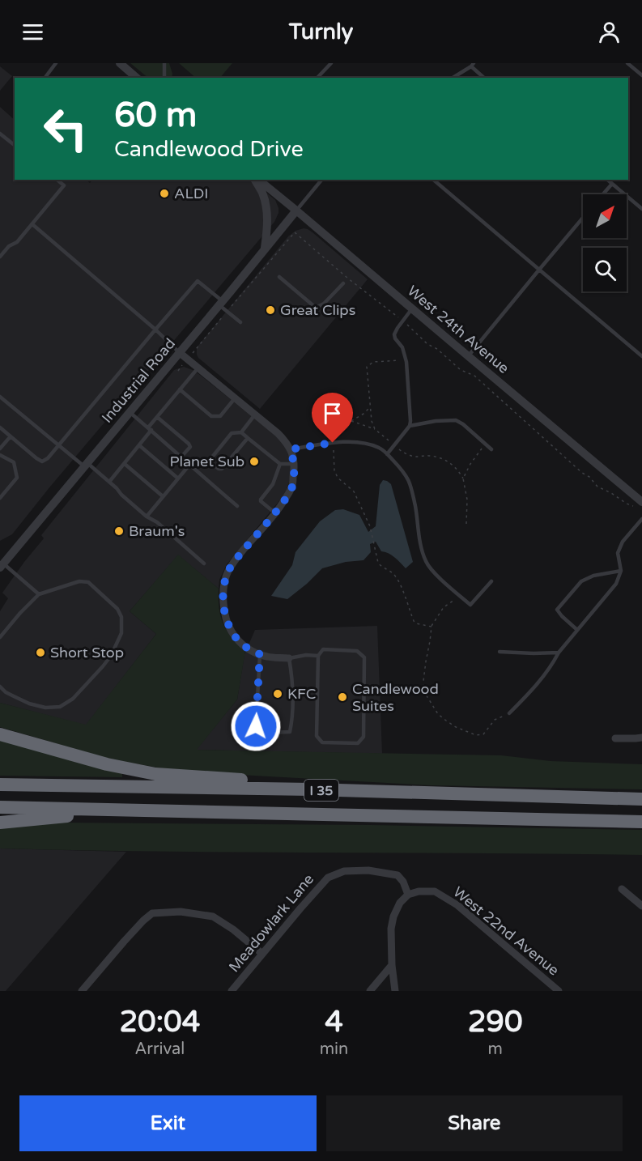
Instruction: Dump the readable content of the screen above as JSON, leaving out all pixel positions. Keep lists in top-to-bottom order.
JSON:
{
  "streets": {
    "highway": ["I 35"],
    "street": [
      "West 24th Avenue",
      "Industrial Road",
      "Meadowlark Lane",
      "West 22nd Avenue"
    ]
  },
  "crossings": [
    ["West 24th Avenue", "Industrial Road"],
    ["Meadowlark Lane", "West 22nd Avenue"]
  ],
  "places": [
    "ALDI",
    "Great Clips",
    "Planet Sub",
    "Braum's",
    "Short Stop",
    "KFC",
    "Candlewood Suites"
  ],
  "north": "top right",
  "page": {
    "header": "Turnly",
    "turn": ["60 m", "Candlewood Drive"],
    "eta": [
      "20:04",
      "Arrival",
      "4",
      "min",
      "290",
      "m"
    ],
    "buttons": ["Exit", "Share"]
  }
}
